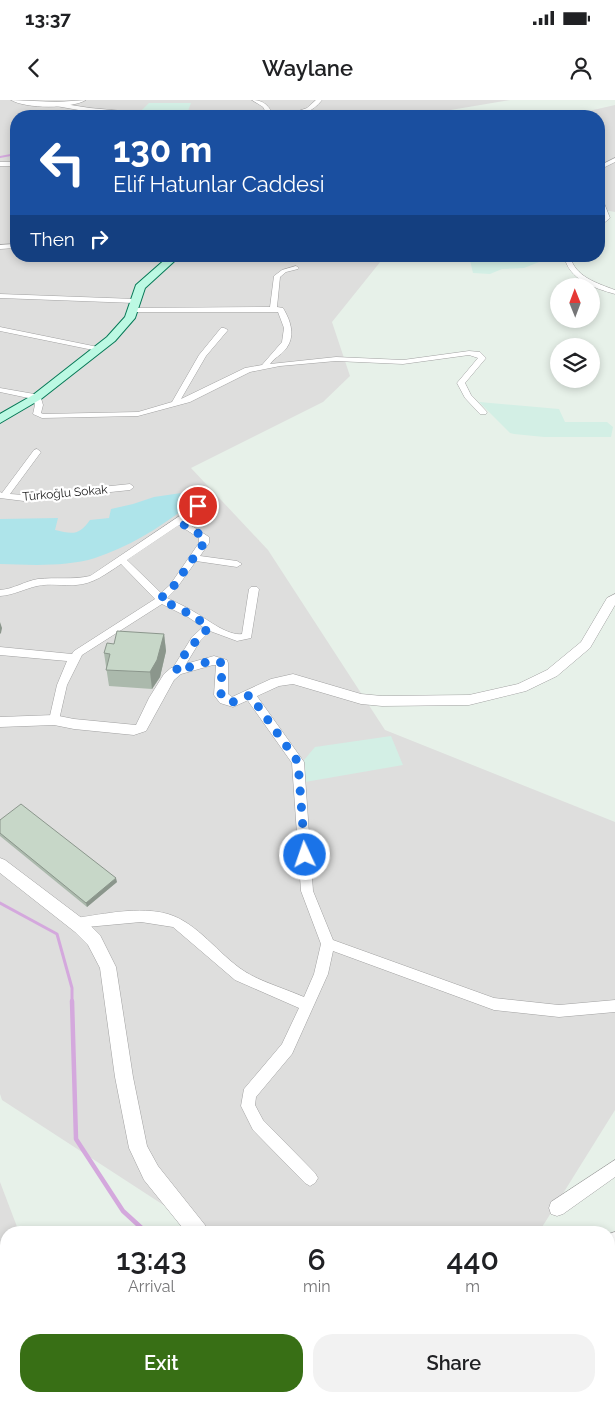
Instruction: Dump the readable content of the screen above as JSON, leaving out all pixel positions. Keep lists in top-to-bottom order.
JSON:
{
  "streets": {
    "street": ["Türkoğlu Sokak"]
  },
  "north": "top",
  "page": {
    "status": "13:37",
    "header": "Waylane",
    "turn": ["130 m", "Elif Hatunlar Caddesi"],
    "then": "Then",
    "eta": [
      "13:43",
      "Arrival",
      "6",
      "min",
      "440",
      "m"
    ],
    "buttons": ["Exit", "Share"]
  }
}
